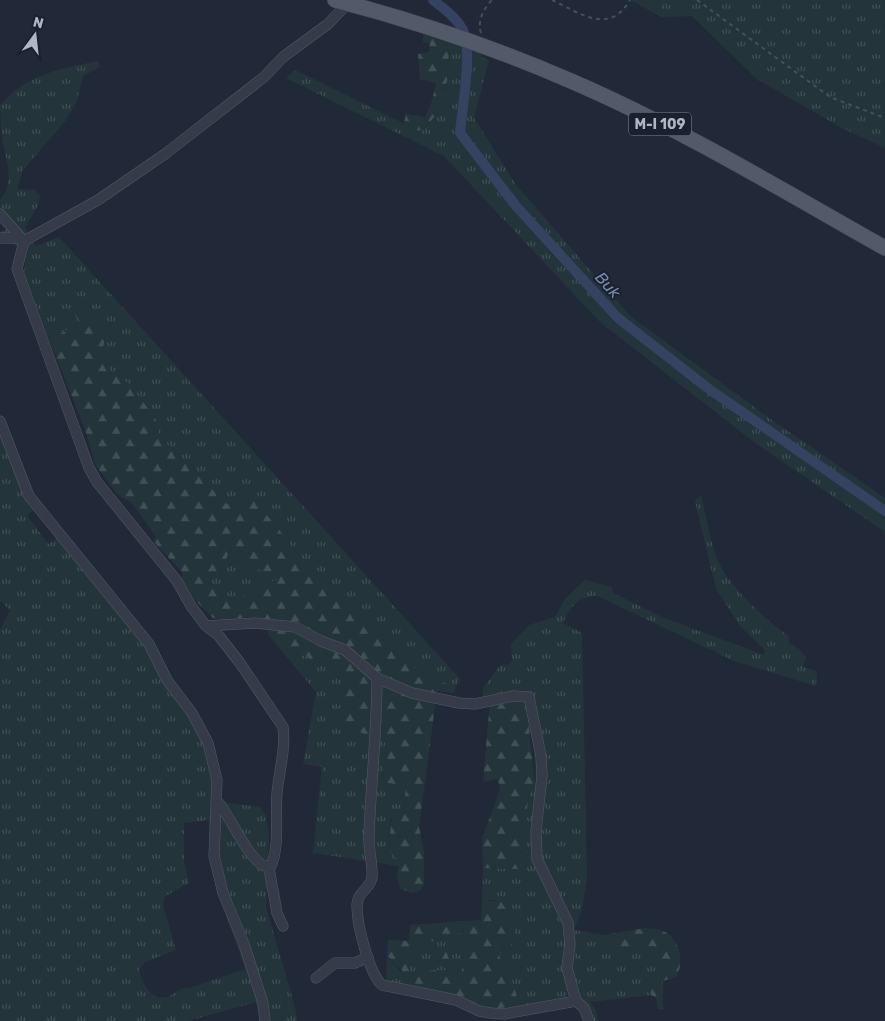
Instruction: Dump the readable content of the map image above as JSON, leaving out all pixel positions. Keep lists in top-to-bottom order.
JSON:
{
  "streets": {
    "main road": ["M-I 109"]
  },
  "water": ["Buk"],
  "north": "top"
}
